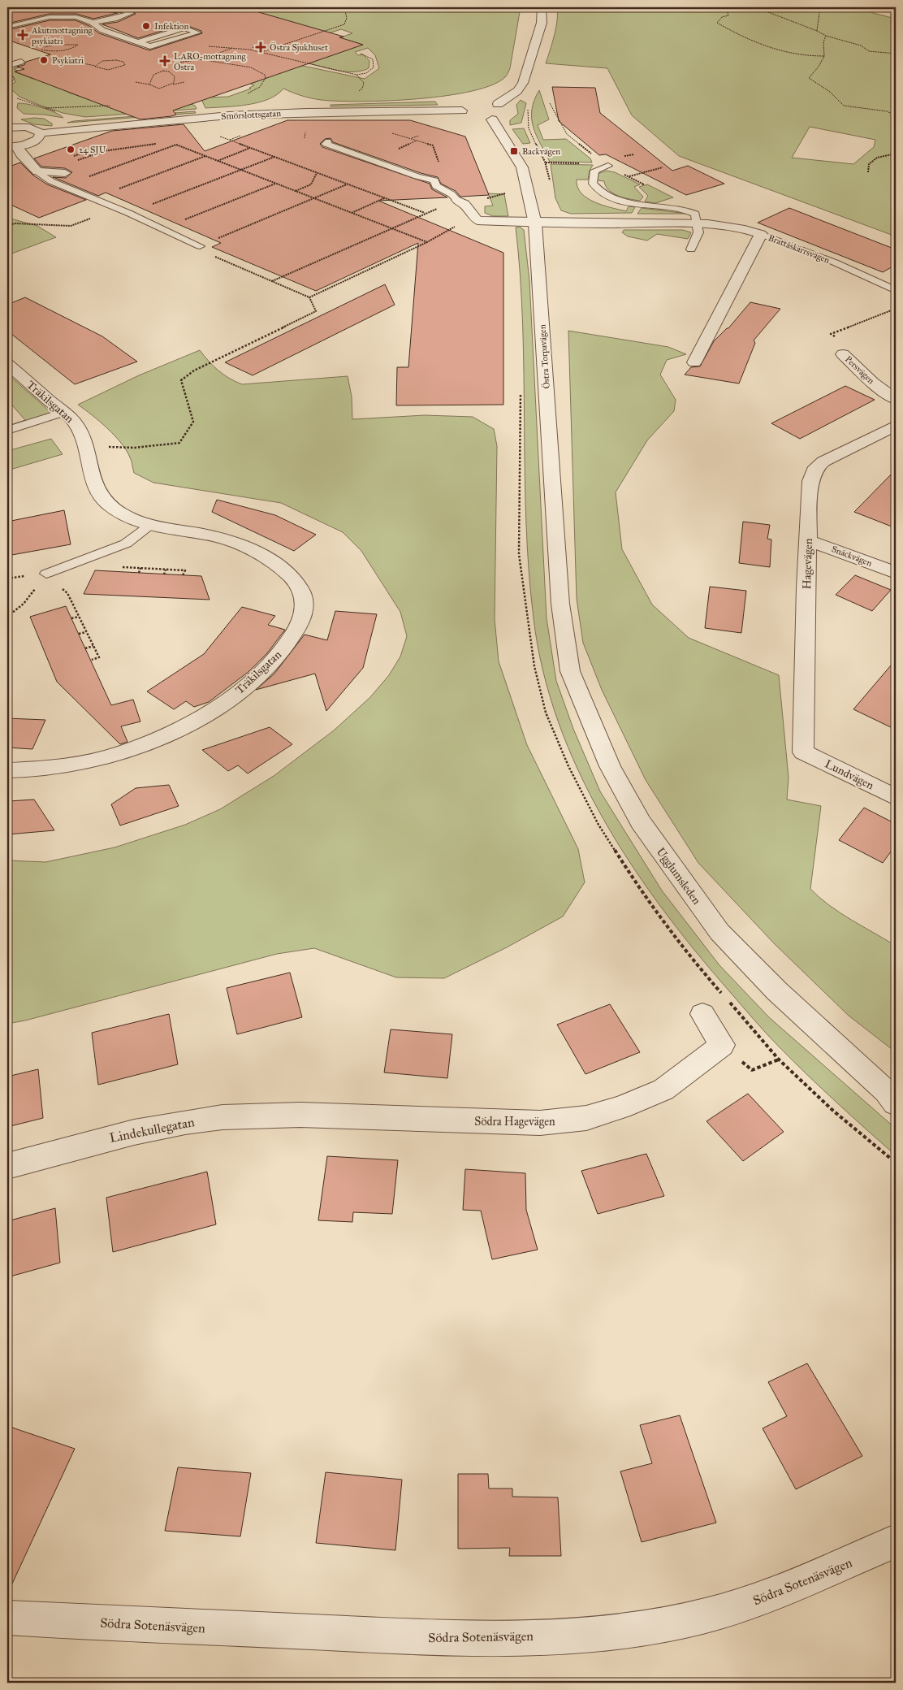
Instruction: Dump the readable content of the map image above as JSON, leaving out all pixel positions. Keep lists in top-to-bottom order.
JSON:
{
  "streets": {
    "street": [
      "Smörslottsgatan",
      "Brattåskärrsvägen",
      "Östra Torpavägen",
      "Persvägen",
      "Träkilsgatan",
      "Snäckvägen",
      "Hagevägen",
      "Lundvägen",
      "Ugglumsleden",
      "Södra Hagevägen",
      "Lindekullegatan",
      "Södra Sotenäsvägen"
    ]
  },
  "crossings": [
    ["Brattåskärrsvägen", "Östra Torpavägen"],
    ["Östra Torpavägen", "Ugglumsleden"],
    ["Snäckvägen", "Hagevägen"],
    ["Hagevägen", "Lundvägen"],
    ["Södra Hagevägen", "Lindekullegatan"]
  ],
  "places": {
    "other": ["Infektion", "Psykiatri", "24 SJU"],
    "health": ["Akutmottagning psykiatri", "Östra Sjukhuset", "LARO-mottagning Östra"],
    "transit": ["Backvägen"]
  }
}
